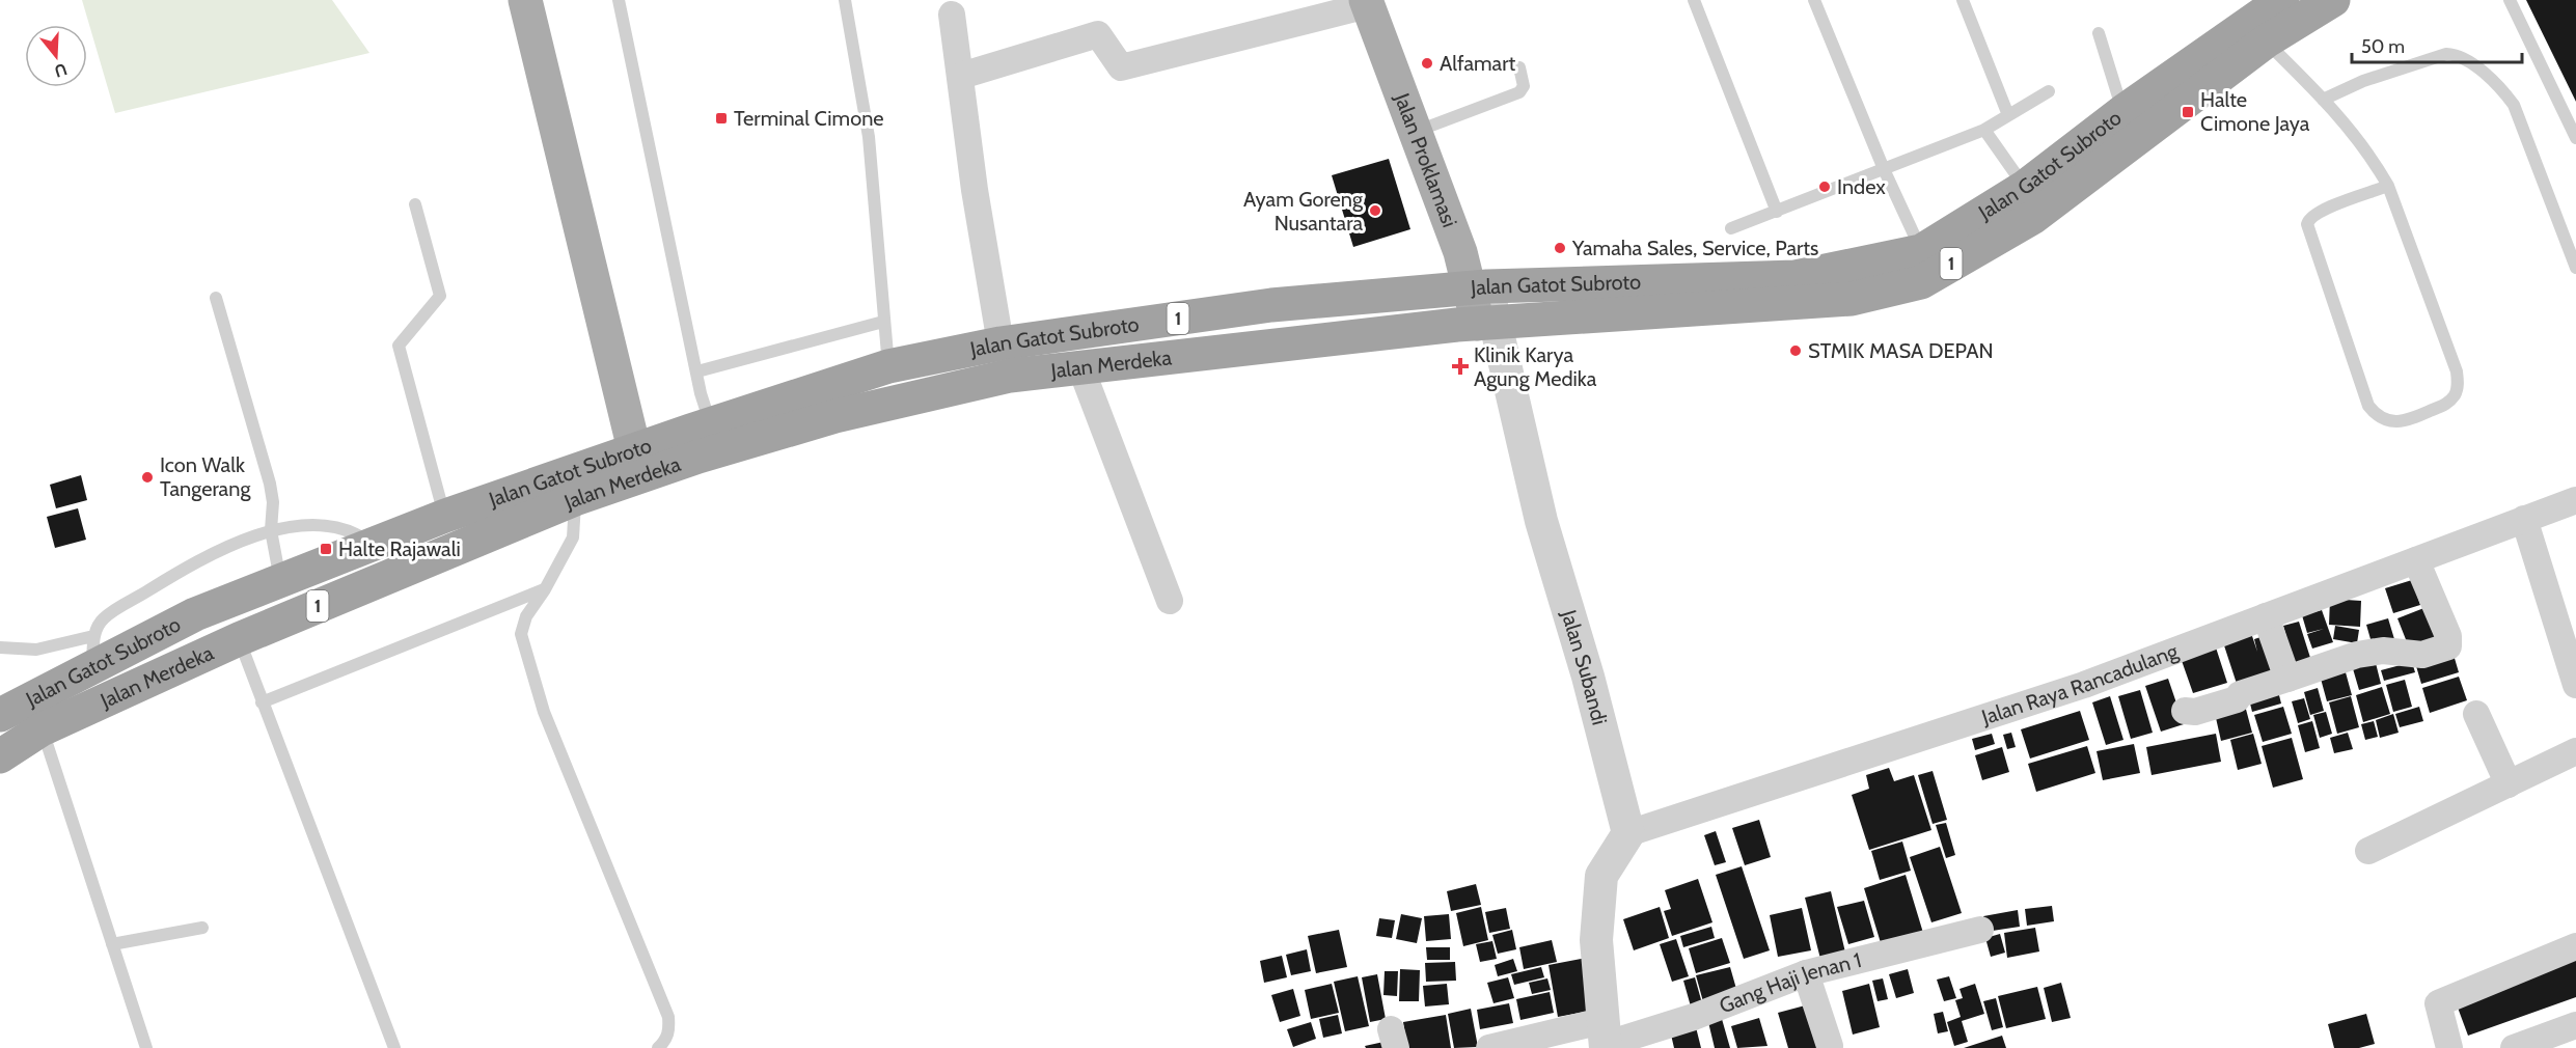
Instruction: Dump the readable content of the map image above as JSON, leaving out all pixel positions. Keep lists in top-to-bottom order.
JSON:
{
  "streets": {
    "highway": ["Jalan Gatot Subroto", "1", "Jalan Merdeka"],
    "main road": ["Jalan Proklamasi"],
    "street": ["Jalan Subandi", "Jalan Raya Rancadulang", "Gang Haji Jenan 1"]
  },
  "crossings": [
    ["Jalan Proklamasi", "Jalan Gatot Subroto"],
    ["Jalan Proklamasi", "Jalan Subandi"],
    ["Jalan Gatot Subroto", "Jalan Merdeka"],
    ["Jalan Gatot Subroto", "Jalan Subandi"],
    ["Jalan Subandi", "Jalan Raya Rancadulang"]
  ],
  "places": {
    "other": [
      "Alfamart",
      "Index",
      "Ayam Goreng Nusantara",
      "Yamaha Sales, Service, Parts",
      "STMIK MASA DEPAN",
      "Icon Walk Tangerang"
    ],
    "transit": ["Halte Cimone Jaya", "Terminal Cimone", "Halte Rajawali"],
    "health": ["Klinik Karya Agung Medika"]
  },
  "scale_bar": "50 m",
  "north": "bottom"
}
